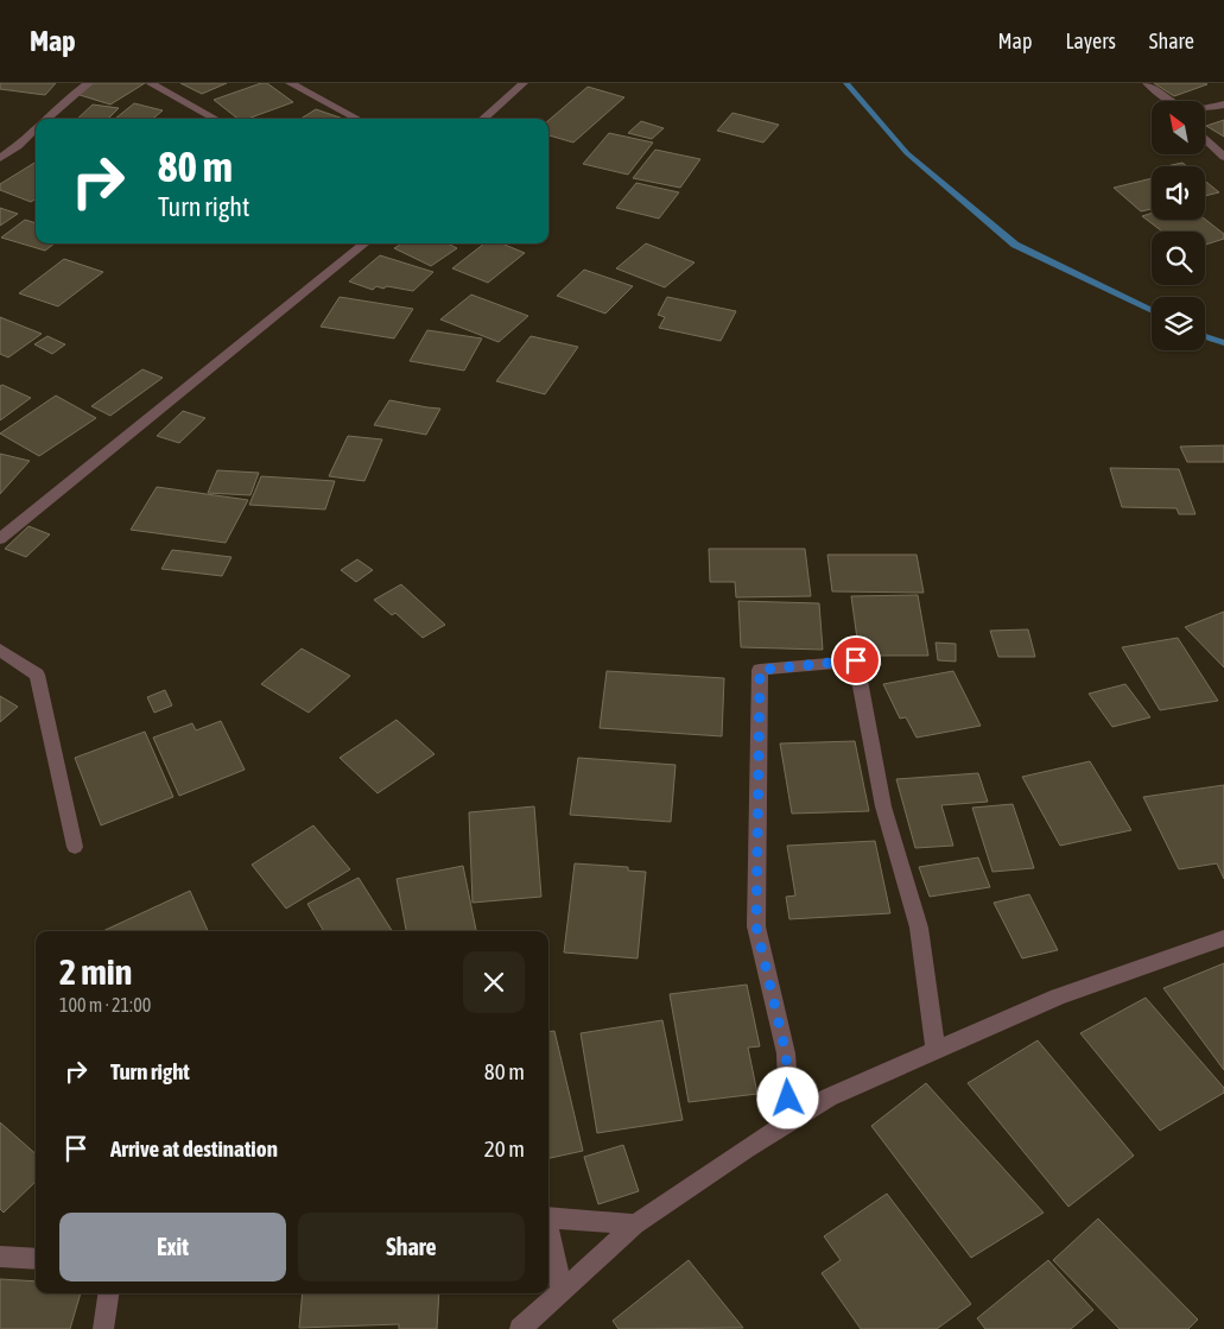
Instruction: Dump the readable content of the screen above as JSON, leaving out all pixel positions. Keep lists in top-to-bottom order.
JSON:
{
  "north": "top left",
  "page": {
    "header": "Map",
    "nav": ["Map", "Layers", "Share"],
    "turn": ["80 m", "Turn right"],
    "heading": ["2 min", "100 m · 21:00"],
    "list": [
      {
        "name": "Turn right",
        "value": "80 m"
      },
      {
        "name": "Arrive at destination",
        "value": "20 m"
      }
    ],
    "buttons": ["Exit", "Share"]
  }
}
